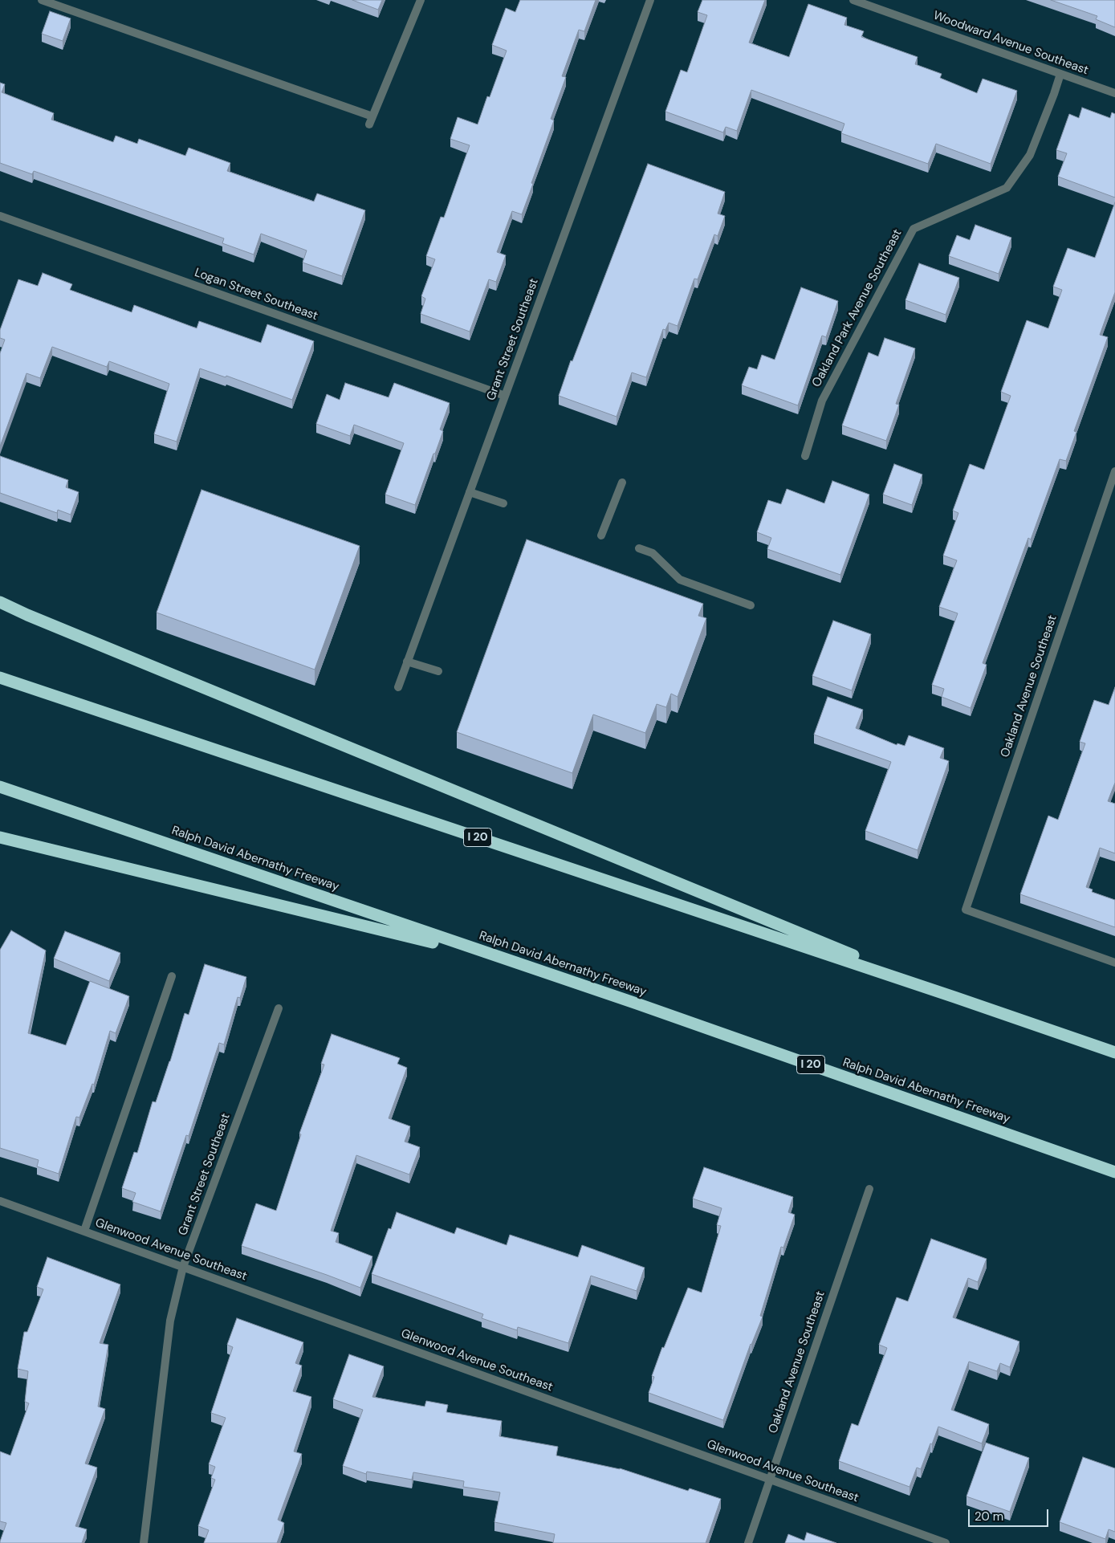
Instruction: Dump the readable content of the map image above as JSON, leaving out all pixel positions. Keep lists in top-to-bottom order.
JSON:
{
  "streets": {
    "highway": ["I 20", "Ralph David Abernathy Freeway"],
    "street": [
      "Woodward Avenue Southeast",
      "Logan Street Southeast",
      "Oakland Park Avenue Southeast",
      "Grant Street Southeast",
      "Oakland Avenue Southeast",
      "Glenwood Avenue Southeast"
    ]
  },
  "crossings": [
    ["Woodward Avenue Southeast", "Oakland Park Avenue Southeast"],
    ["Logan Street Southeast", "Grant Street Southeast"],
    ["Grant Street Southeast", "Glenwood Avenue Southeast"],
    ["Oakland Avenue Southeast", "Glenwood Avenue Southeast"]
  ],
  "scale_bar": "20 m"
}
